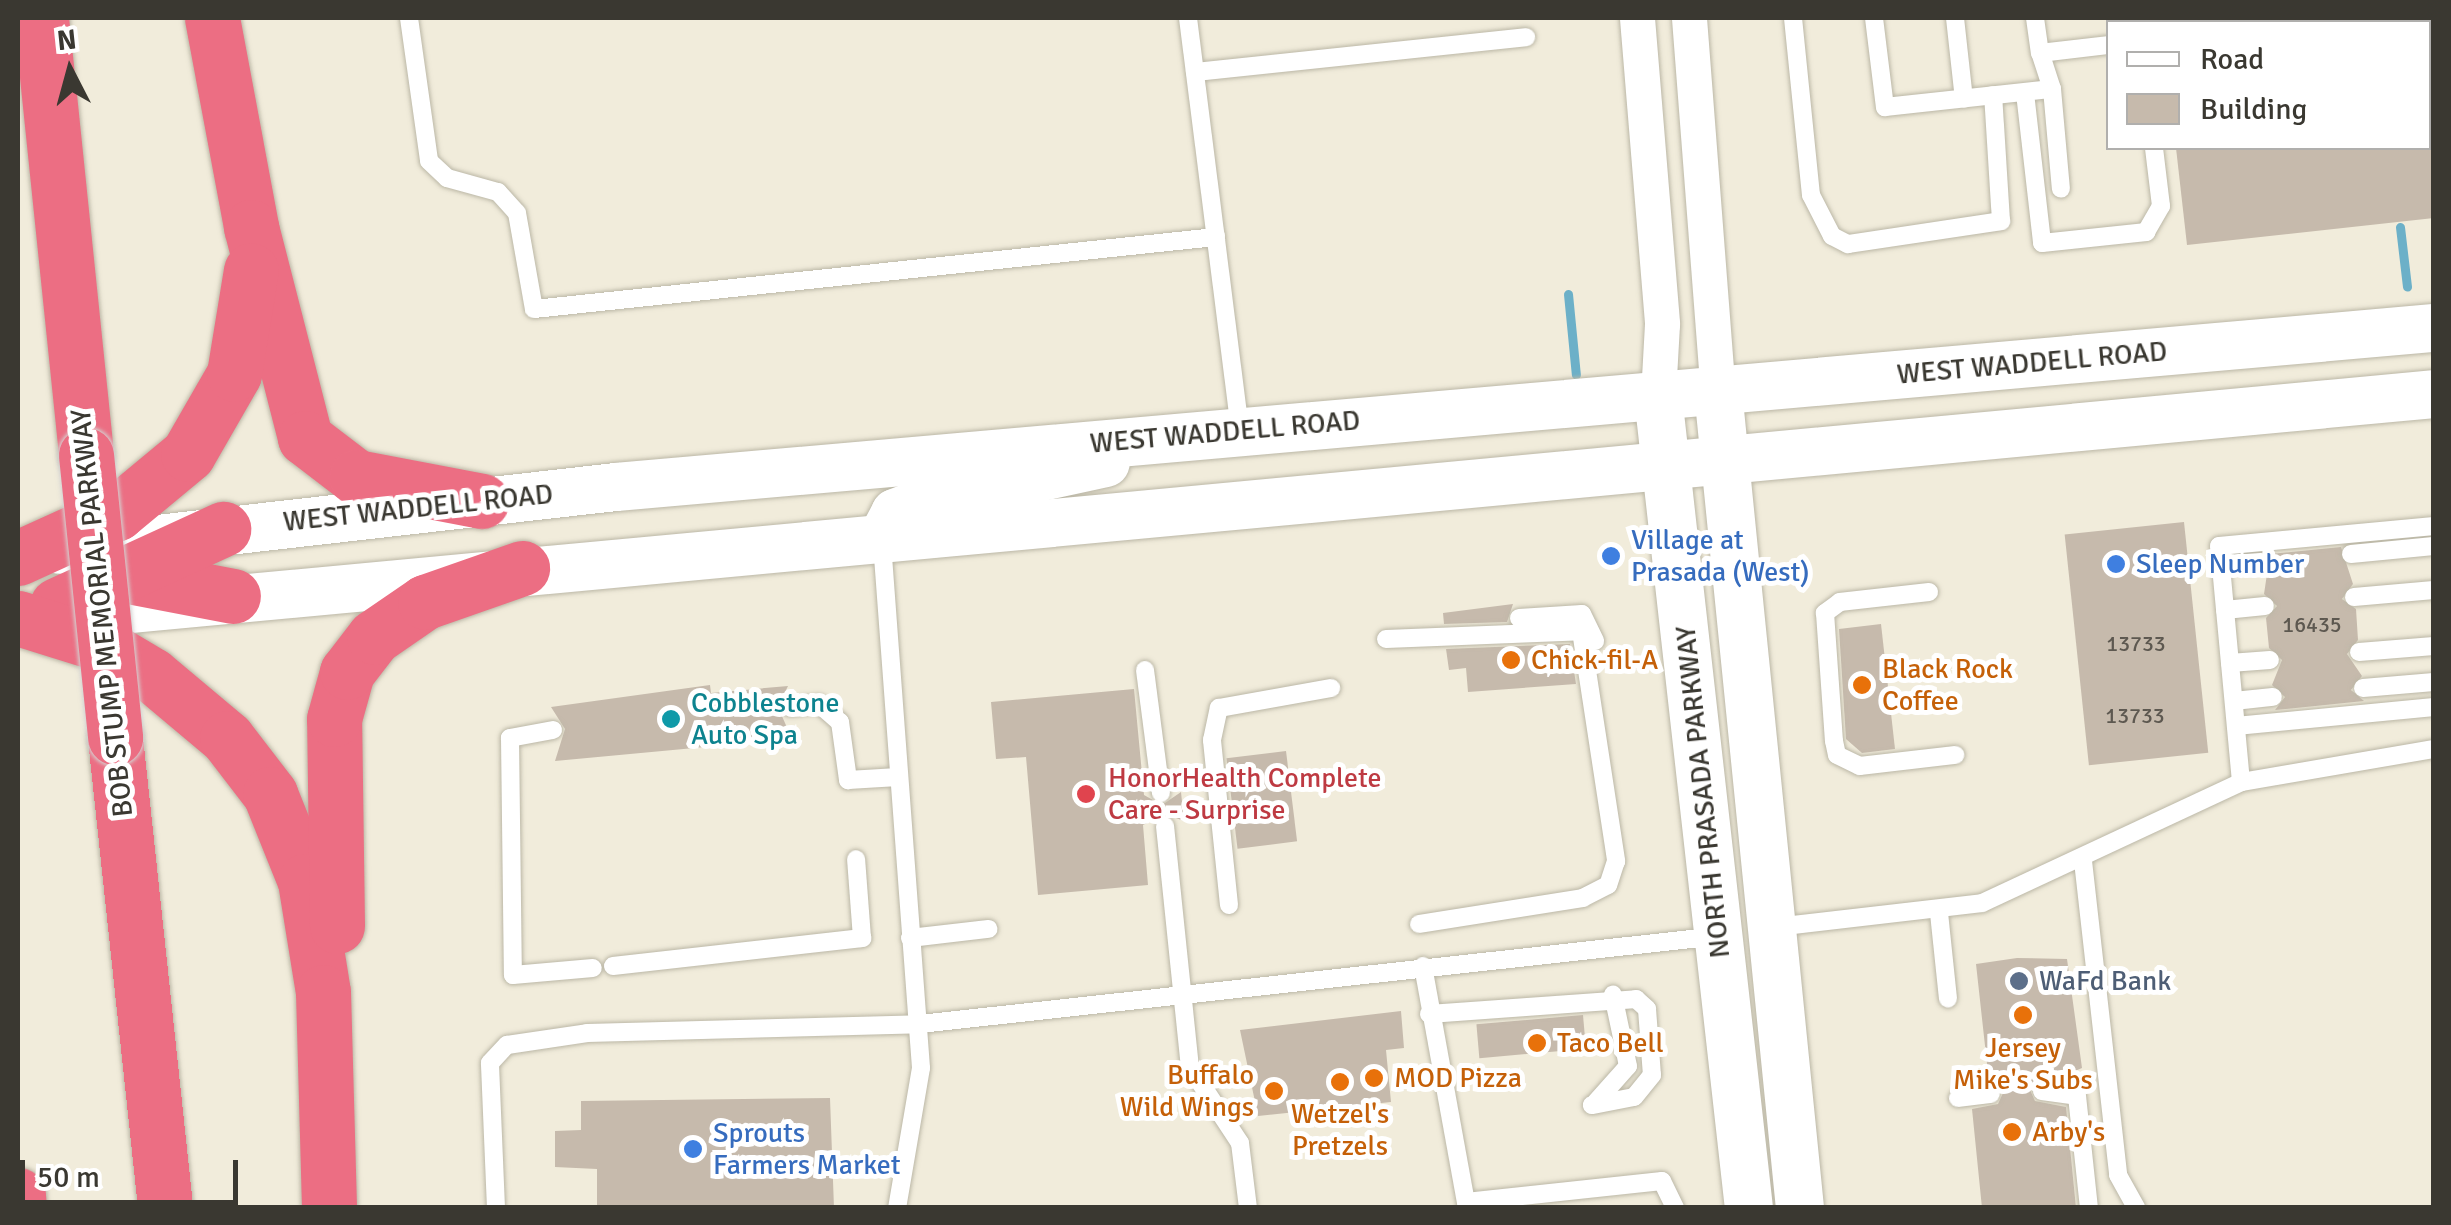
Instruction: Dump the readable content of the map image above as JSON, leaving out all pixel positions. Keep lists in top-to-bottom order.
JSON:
{
  "streets": {
    "highway": ["BOB STUMP MEMORIAL PARKWAY"],
    "main road": ["WEST WADDELL ROAD", "NORTH PRASADA PARKWAY"]
  },
  "crossings": [
    ["WEST WADDELL ROAD", "NORTH PRASADA PARKWAY"]
  ],
  "places": [
    "Village at Prasada (West)",
    "Sleep Number",
    "Chick-fil-A",
    "Black Rock Coffee",
    "Cobblestone Auto Spa",
    "HonorHealth Complete Care - Surprise",
    "WaFd Bank",
    "Jersey Mike's Subs",
    "Taco Bell",
    "MOD Pizza",
    "Wetzel's Pretzels",
    "Buffalo Wild Wings",
    "Arby's",
    "Sprouts Farmers Market"
  ],
  "house_numbers": ["16435", "13733", "13733"],
  "legend": ["Road", "Building"],
  "scale_bar": "50 m",
  "north": "top"
}
